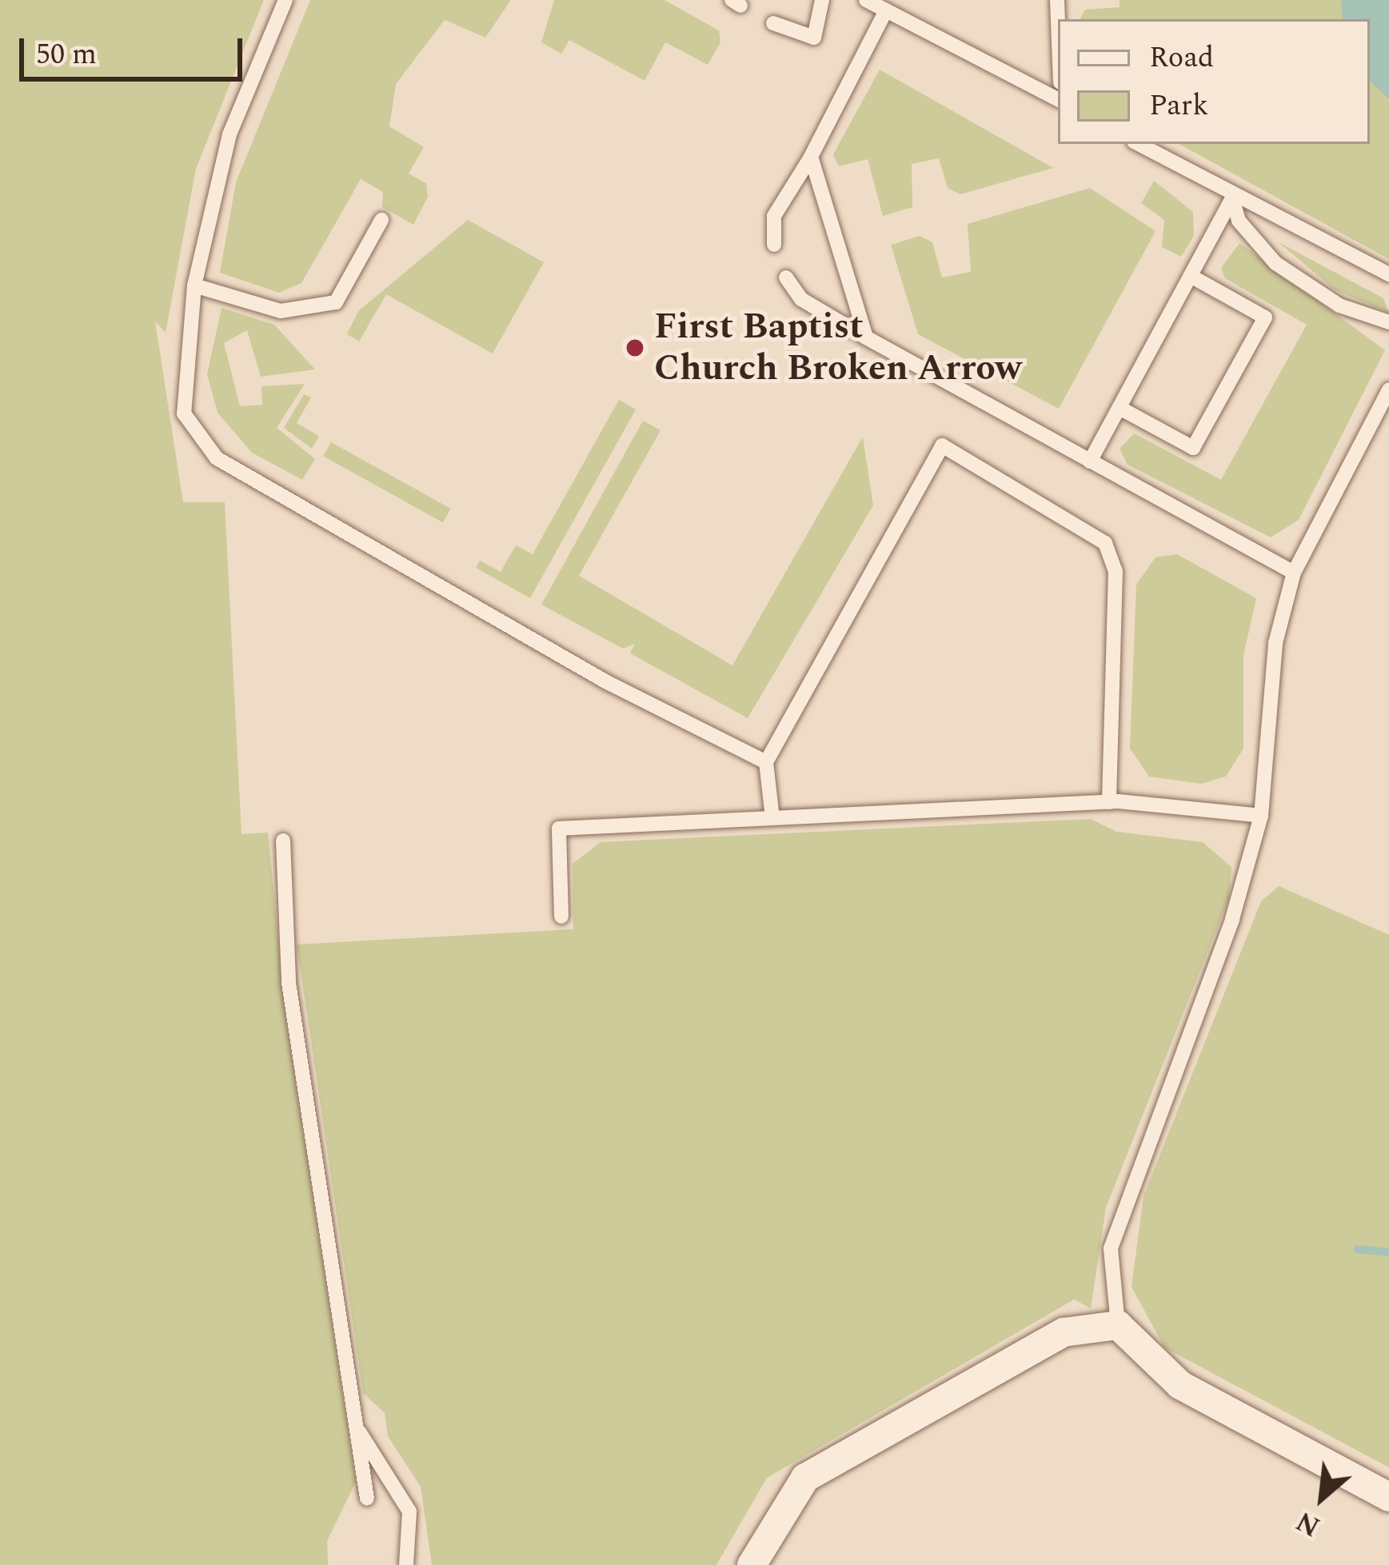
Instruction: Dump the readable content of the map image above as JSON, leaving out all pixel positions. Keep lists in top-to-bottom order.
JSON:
{
  "places": ["First Baptist Church Broken Arrow"],
  "legend": ["Road", "Park"],
  "scale_bar": "50 m",
  "north": "bottom left"
}
